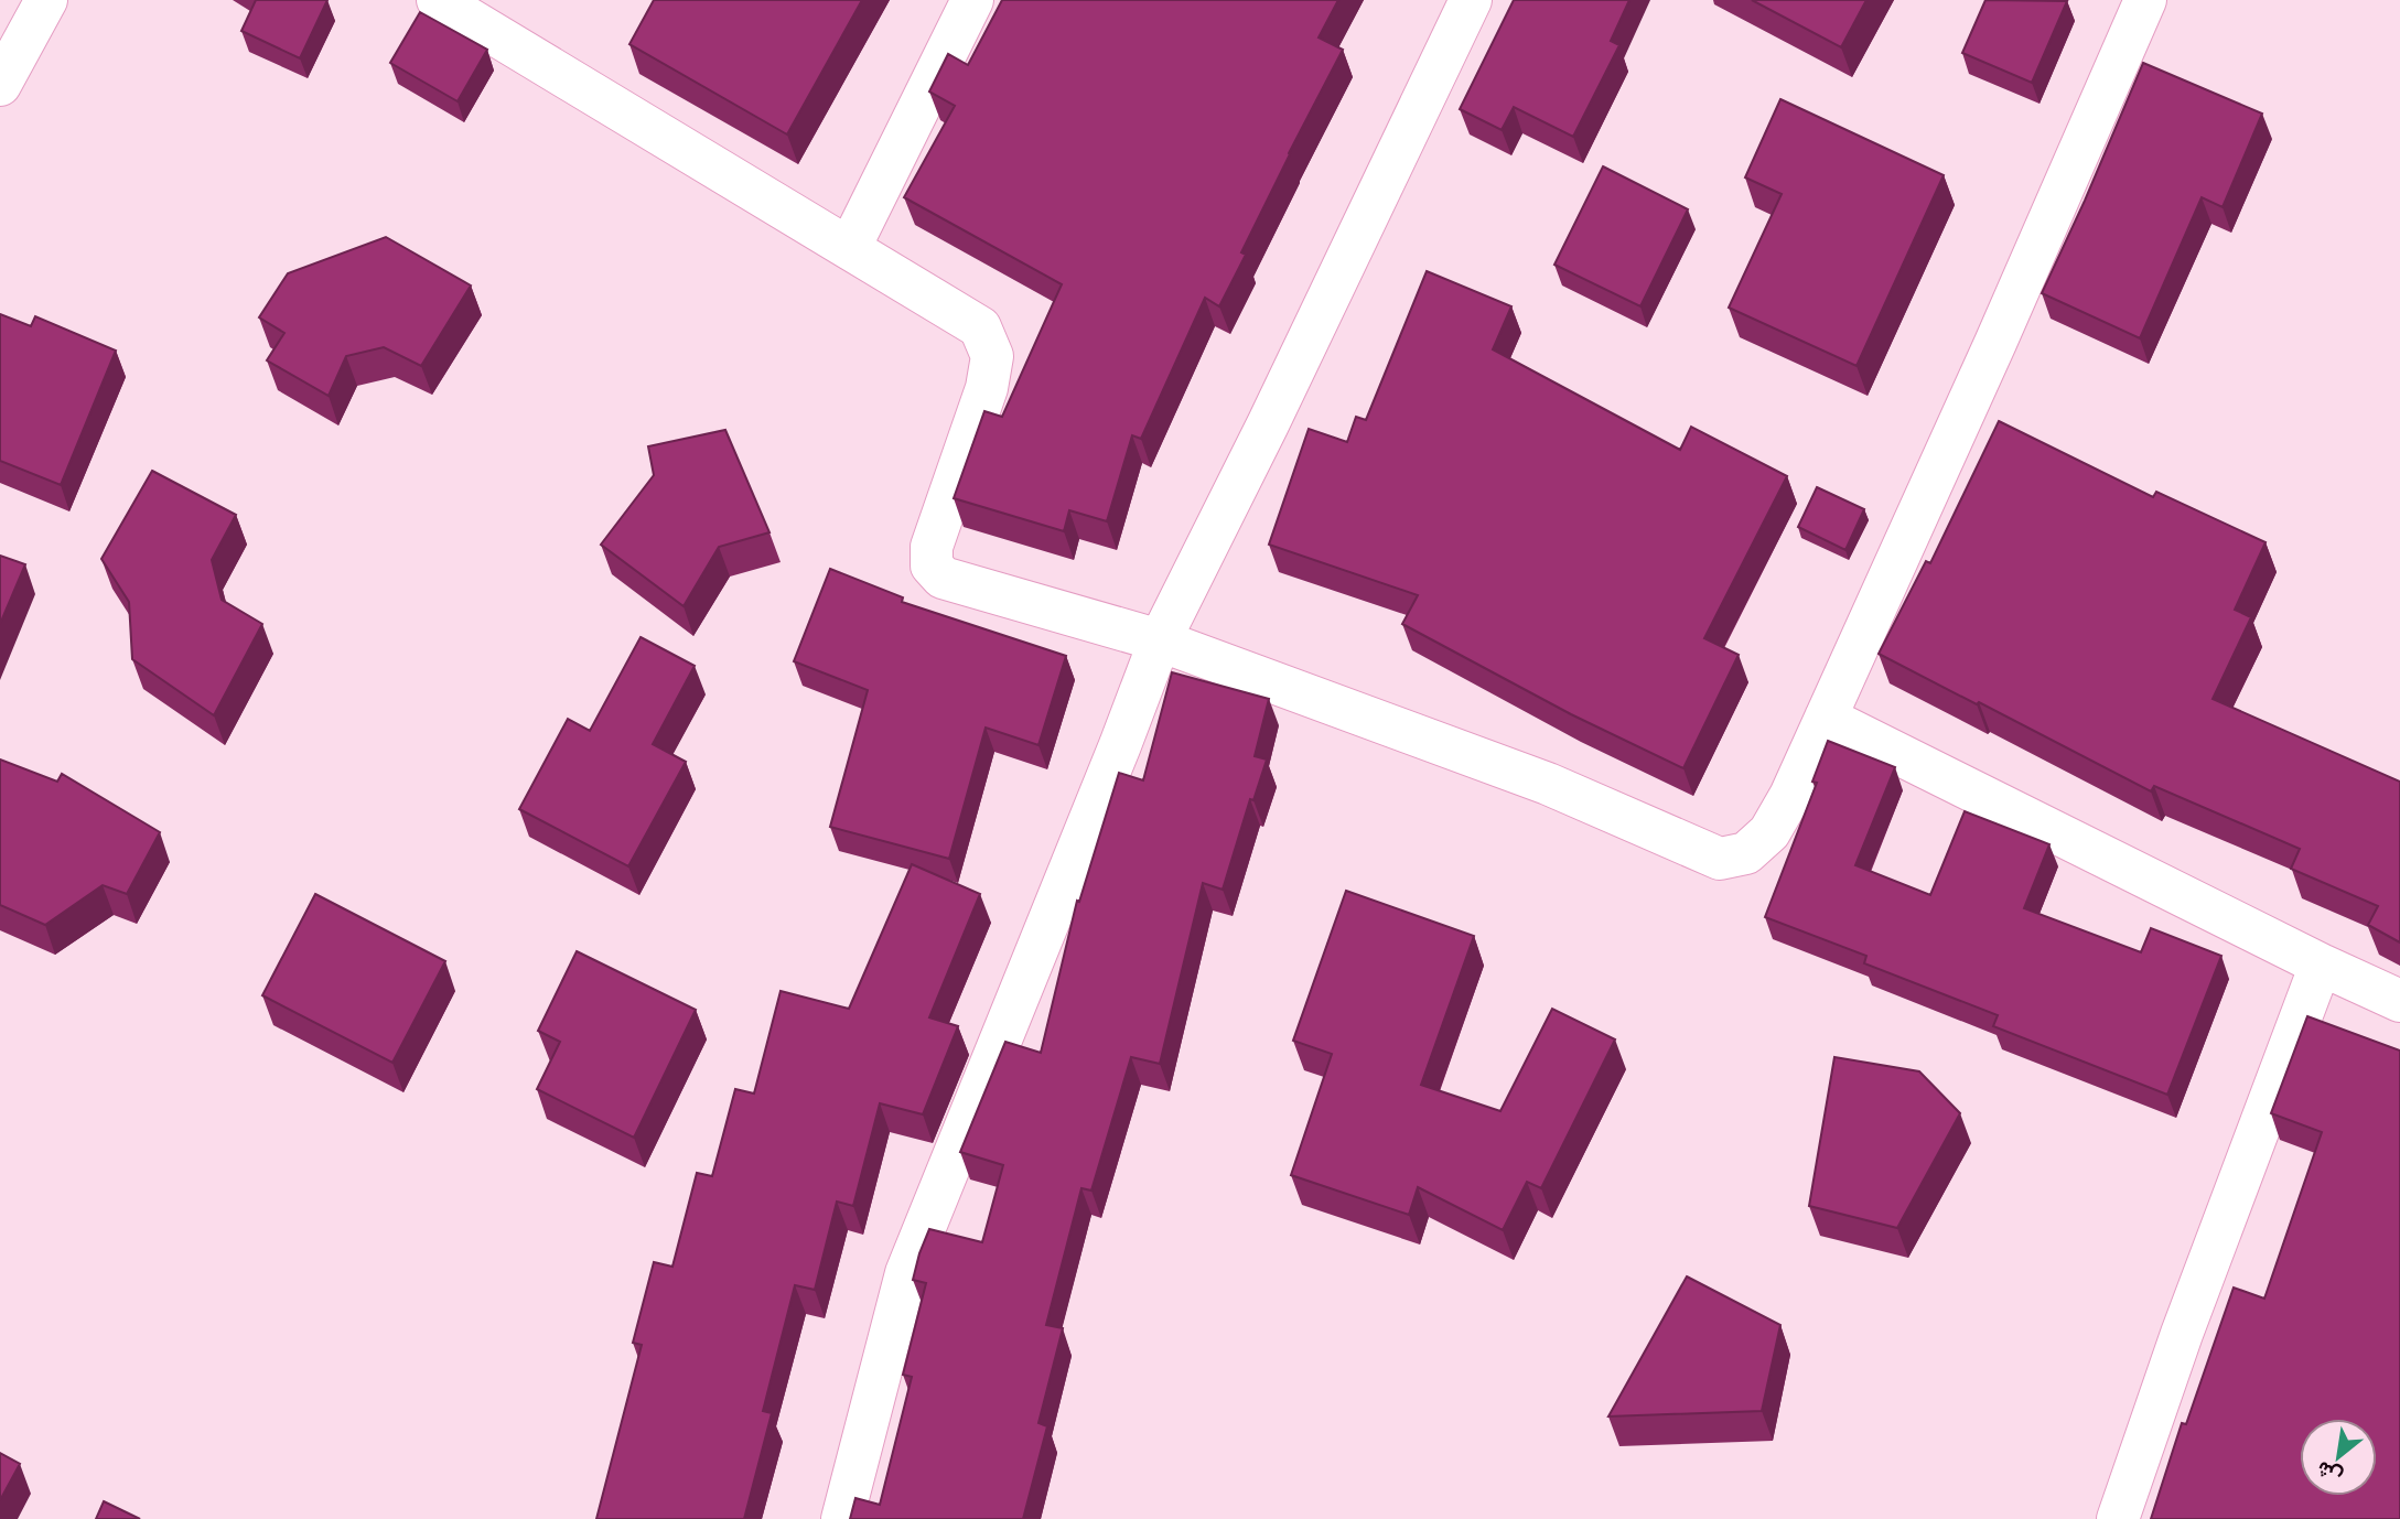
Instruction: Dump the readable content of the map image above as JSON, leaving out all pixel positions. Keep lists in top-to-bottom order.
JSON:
{
  "north": "bottom left"
}
